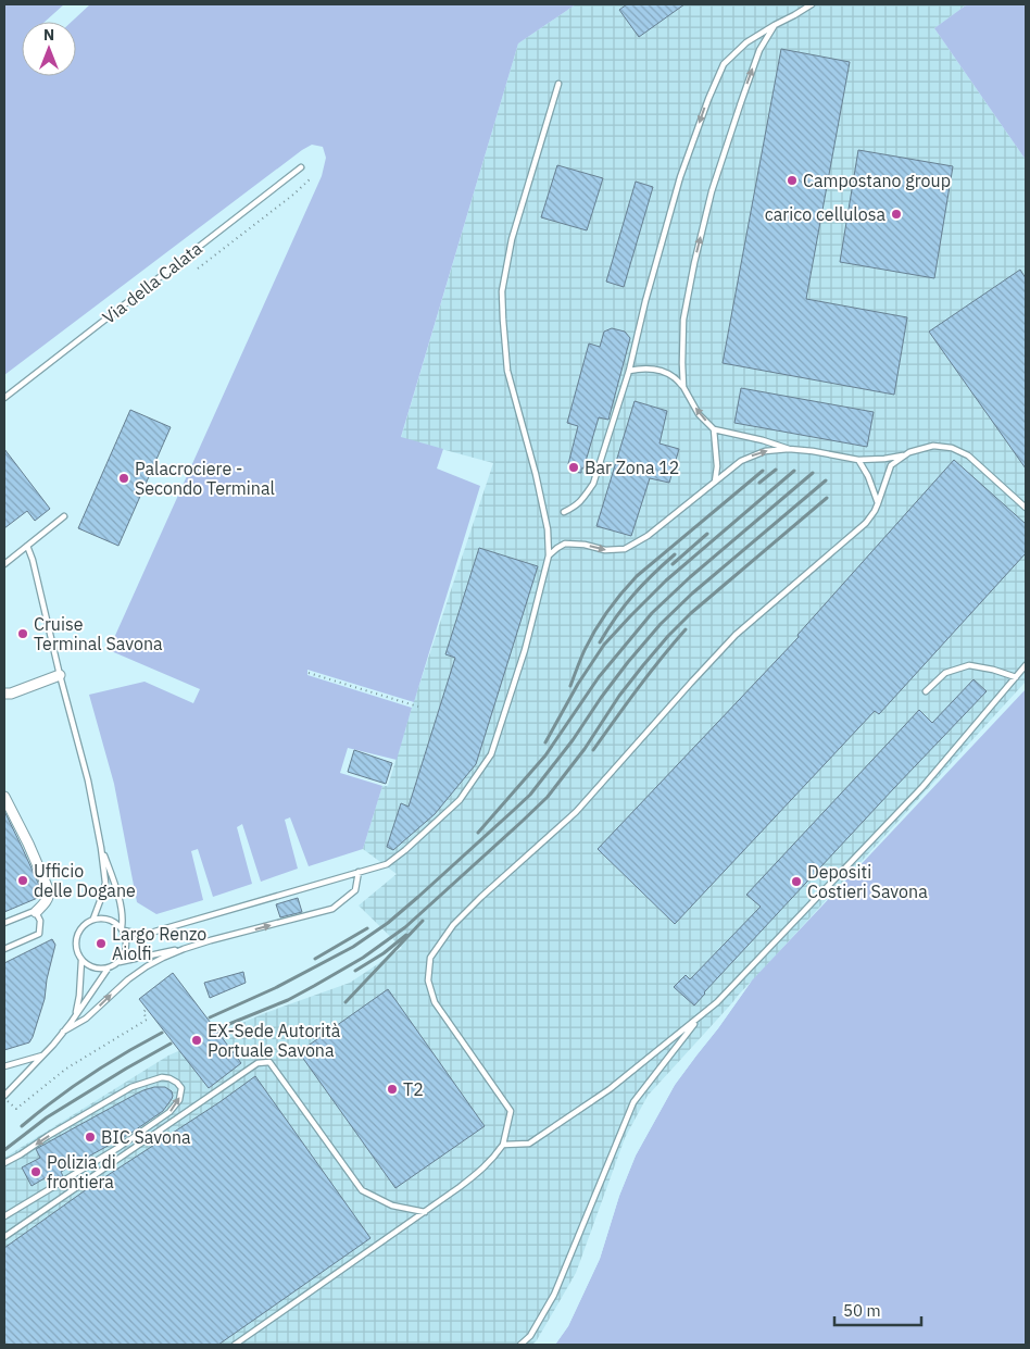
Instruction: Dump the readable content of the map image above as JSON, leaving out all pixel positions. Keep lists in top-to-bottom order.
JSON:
{
  "streets": {
    "lane": ["Via della Calata"]
  },
  "places": [
    "Campostano group",
    "carico cellulosa",
    "Bar Zona 12",
    "Palacrociere - Secondo Terminal",
    "Cruise Terminal Savona",
    "Ufficio delle Dogane",
    "Depositi Costieri Savona",
    "Largo Renzo Aiolfi",
    "EX-Sede Autorità Portuale Savona",
    "T2",
    "BIC Savona",
    "Polizia di frontiera"
  ],
  "scale_bar": "50 m",
  "north": "top"
}
